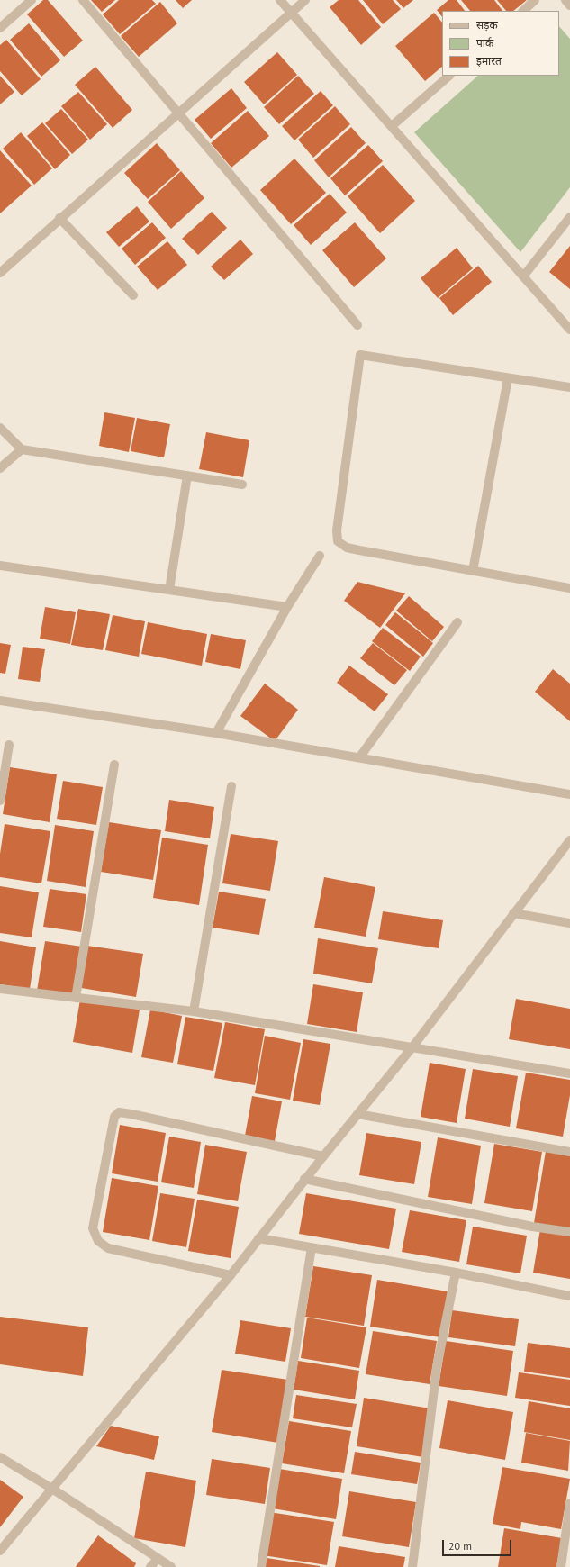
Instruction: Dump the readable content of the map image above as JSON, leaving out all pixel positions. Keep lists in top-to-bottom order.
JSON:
{
  "legend": ["सड़क", "पार्क", "इमारत"],
  "scale_bar": "20 m"
}
